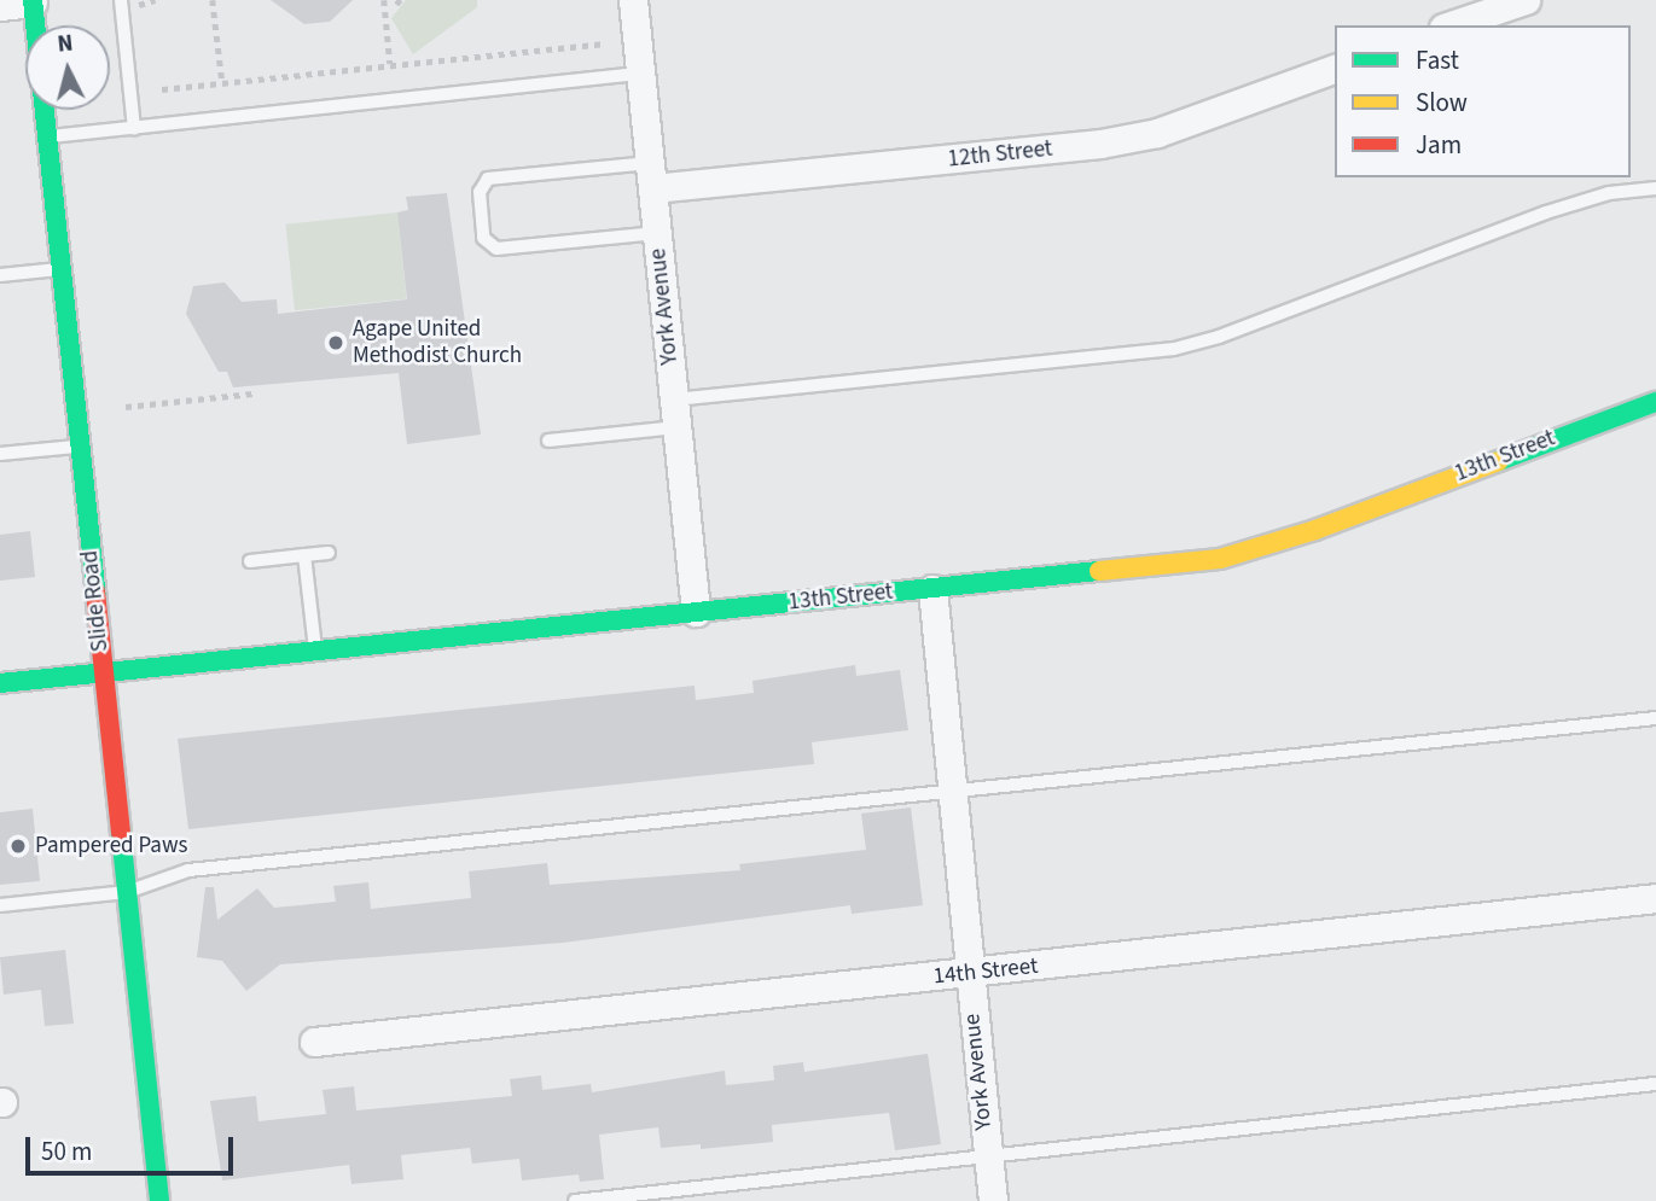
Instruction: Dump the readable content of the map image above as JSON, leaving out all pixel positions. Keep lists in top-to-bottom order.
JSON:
{
  "streets": {
    "street": [
      "12th Street",
      "York Avenue",
      "13th Street",
      "Slide Road",
      "14th Street"
    ]
  },
  "crossings": [
    ["12th Street", "York Avenue"],
    ["York Avenue", "13th Street"],
    ["York Avenue", "14th Street"],
    ["13th Street", "Slide Road"]
  ],
  "places": ["Agape United Methodist Church", "Pampered Paws"],
  "legend": ["Fast", "Slow", "Jam"],
  "scale_bar": "50 m",
  "north": "top"
}
